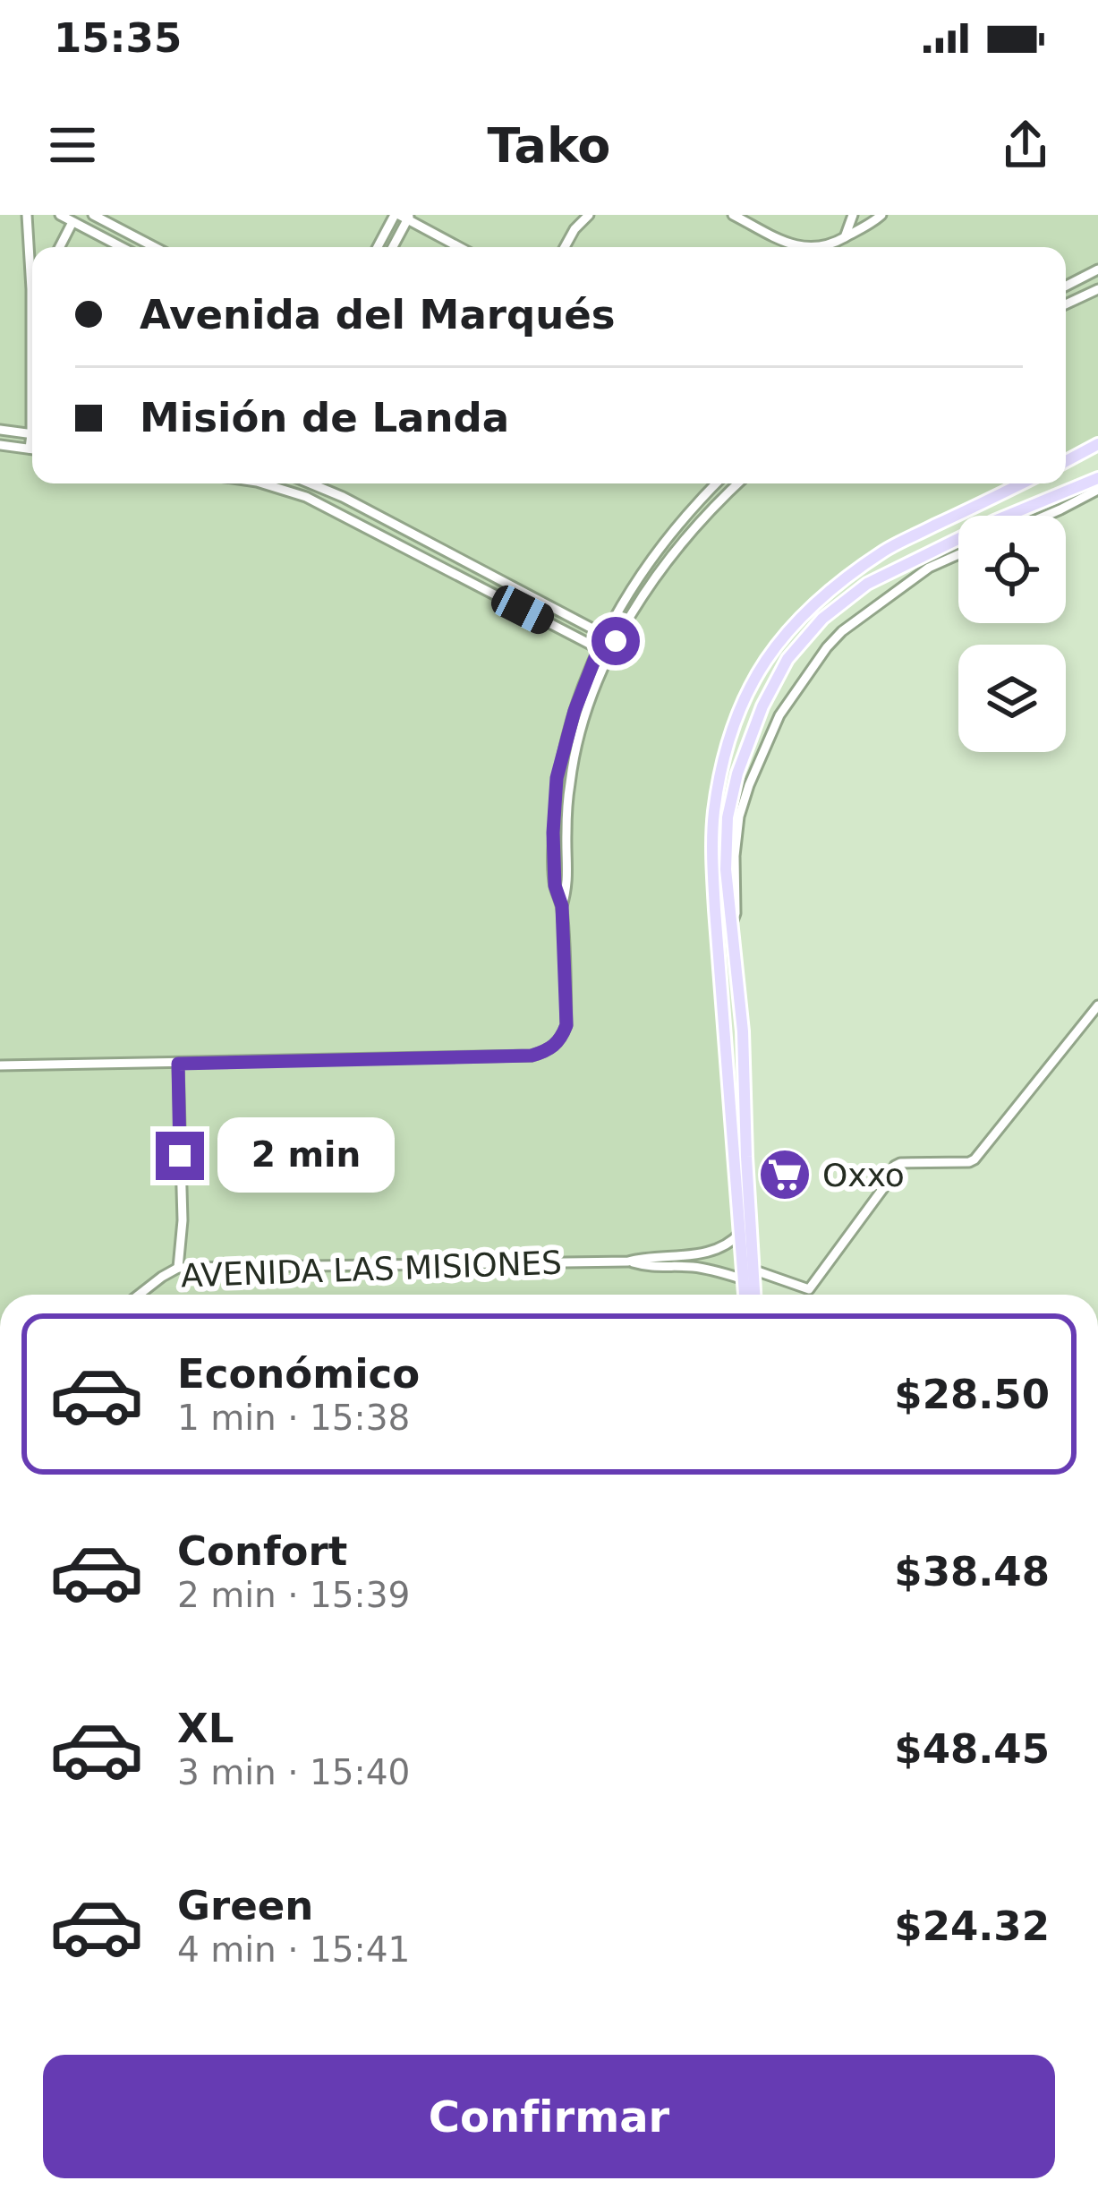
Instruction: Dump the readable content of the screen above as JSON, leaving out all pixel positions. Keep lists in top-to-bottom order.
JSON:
{
  "streets": {
    "street": ["AVENIDA LAS MISIONES"]
  },
  "places": {
    "supermarket": ["Oxxo"]
  },
  "page": {
    "status": "15:35",
    "header": "Tako",
    "banner": ["Avenida del Marqués", "Misión de Landa"],
    "bubble": "2 min",
    "list": [
      {
        "name": "Económico",
        "note": "1 min · 15:38",
        "value": "$28.50"
      },
      {
        "name": "Confort",
        "note": "2 min · 15:39",
        "value": "$38.48"
      },
      {
        "name": "XL",
        "note": "3 min · 15:40",
        "value": "$48.45"
      },
      {
        "name": "Green",
        "note": "4 min · 15:41",
        "value": "$24.32"
      }
    ],
    "buttons": "Confirmar"
  }
}
